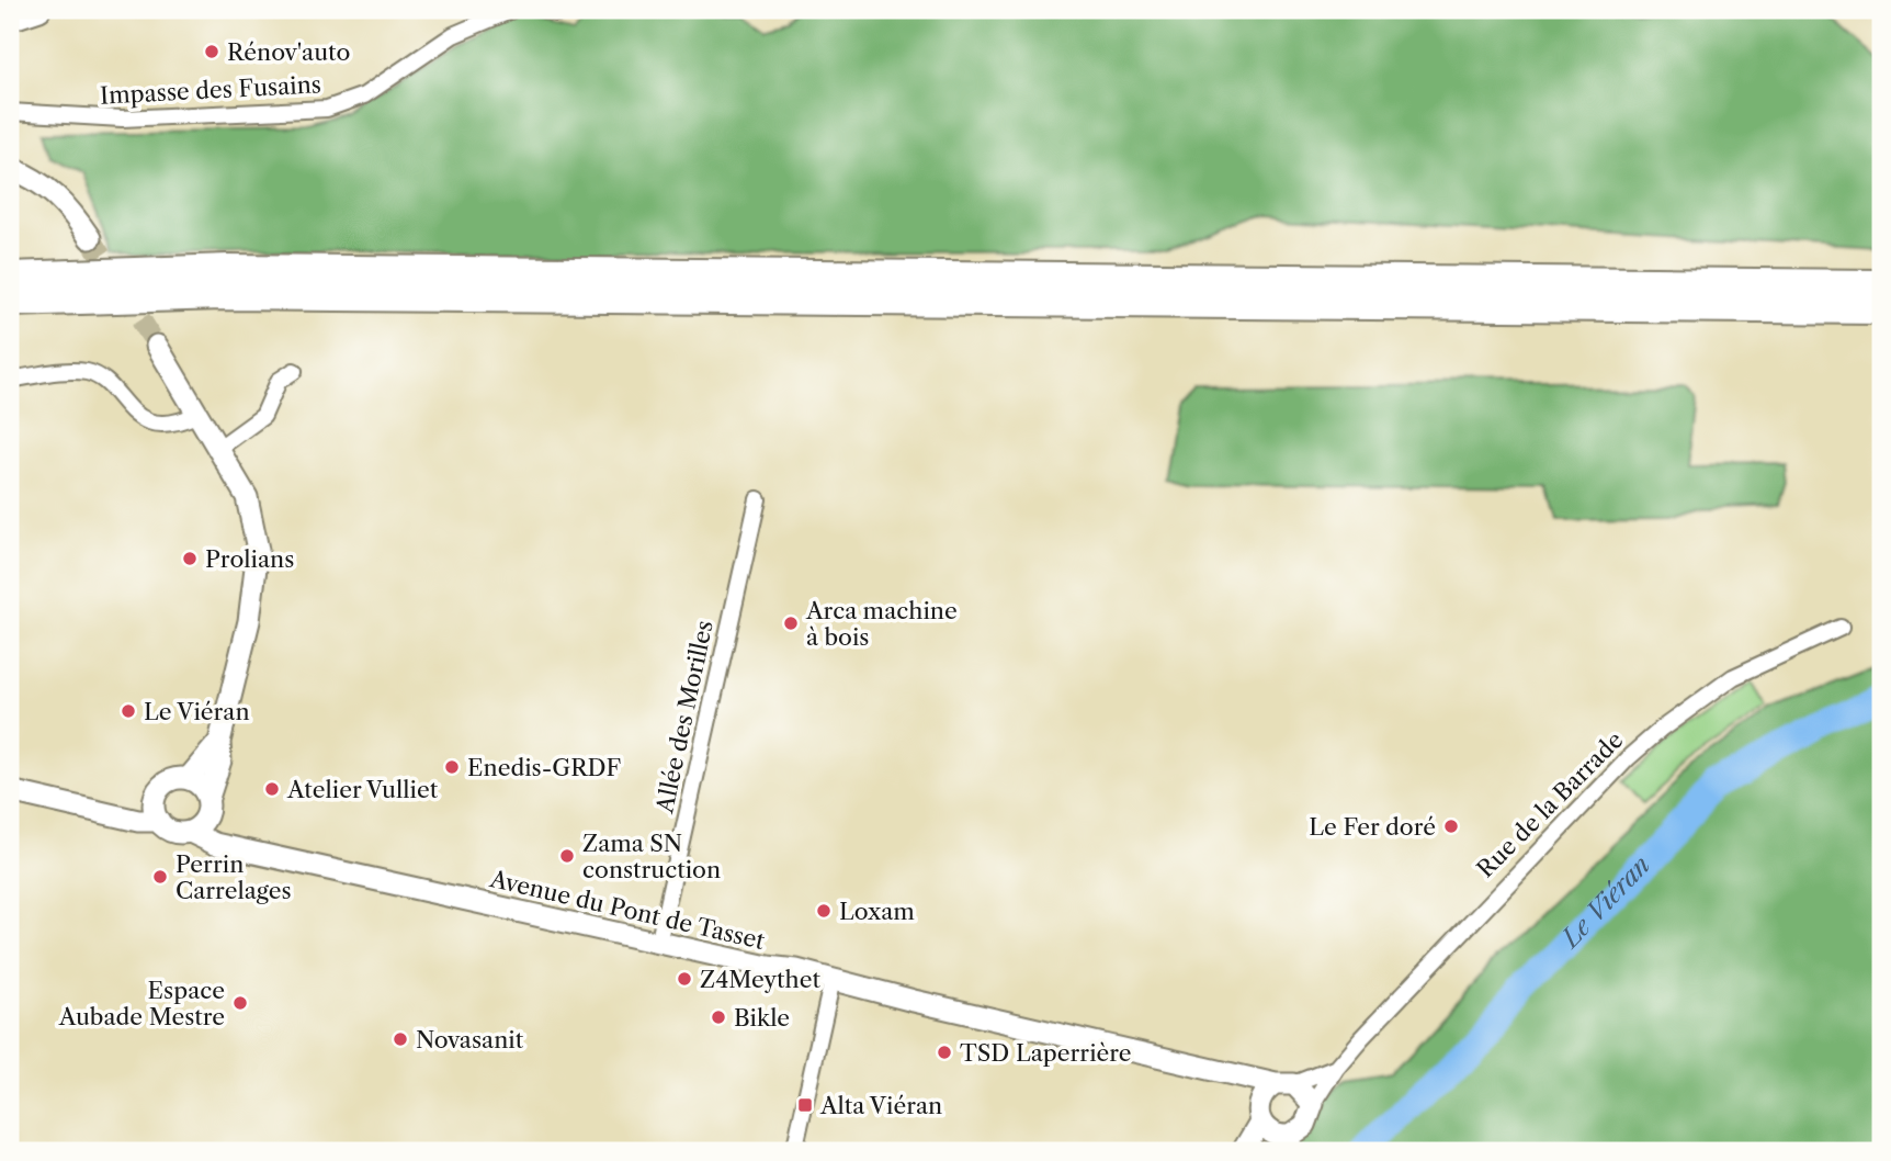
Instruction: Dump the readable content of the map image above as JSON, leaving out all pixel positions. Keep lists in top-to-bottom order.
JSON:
{
  "streets": {
    "street": [
      "Impasse des Fusains",
      "Allée des Morilles",
      "Rue de la Barrade",
      "Avenue du Pont de Tasset"
    ]
  },
  "crossings": [
    ["Allée des Morilles", "Avenue du Pont de Tasset"],
    ["Rue de la Barrade", "Avenue du Pont de Tasset"]
  ],
  "water": ["Le Viéran"],
  "places": {
    "other": [
      "Rénov'auto",
      "Prolians",
      "Arca machine à bois",
      "Le Viéran",
      "Enedis-GRDF",
      "Atelier Vulliet",
      "Le Fer doré",
      "Zama SN construction",
      "Perrin Carrelages",
      "Loxam",
      "Z4Meythet",
      "Espace Aubade Mestre",
      "Bikle",
      "Novasanit",
      "TSD Laperrière"
    ],
    "transit": ["Alta Viéran"]
  }
}
